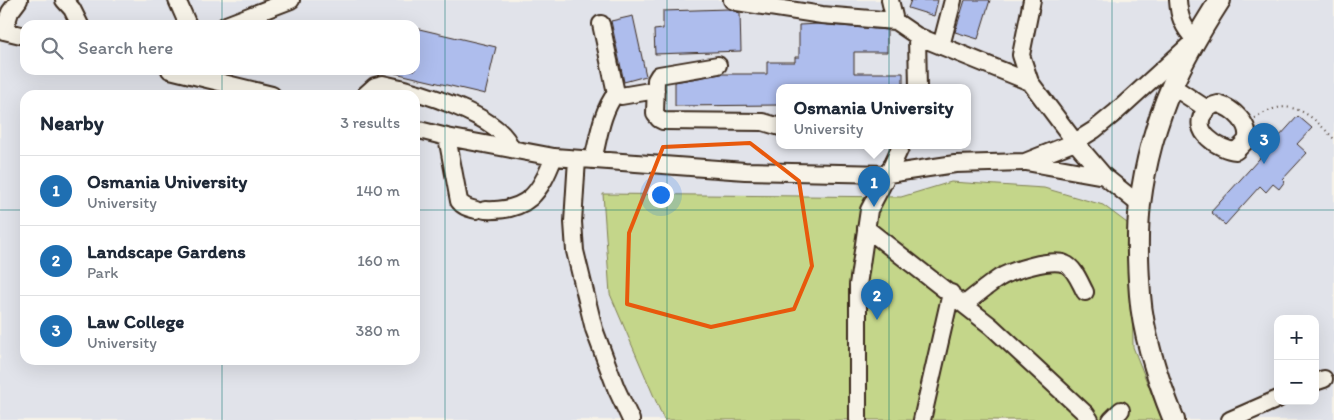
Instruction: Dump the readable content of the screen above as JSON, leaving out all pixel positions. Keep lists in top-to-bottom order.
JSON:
{
  "page": {
    "search": "Search here",
    "popup": ["Osmania University", "University"],
    "heading": ["Nearby", "3 results"],
    "pins": ["3", "1", "2"],
    "list": [
      {
        "mark": "1",
        "name": "Osmania University",
        "note": "University",
        "value": "140 m"
      },
      {
        "mark": "2",
        "name": "Landscape Gardens",
        "note": "Park",
        "value": "160 m"
      },
      {
        "mark": "3",
        "name": "Law College",
        "note": "University",
        "value": "380 m"
      }
    ],
    "map_buttons": ["+", "−"]
  }
}
